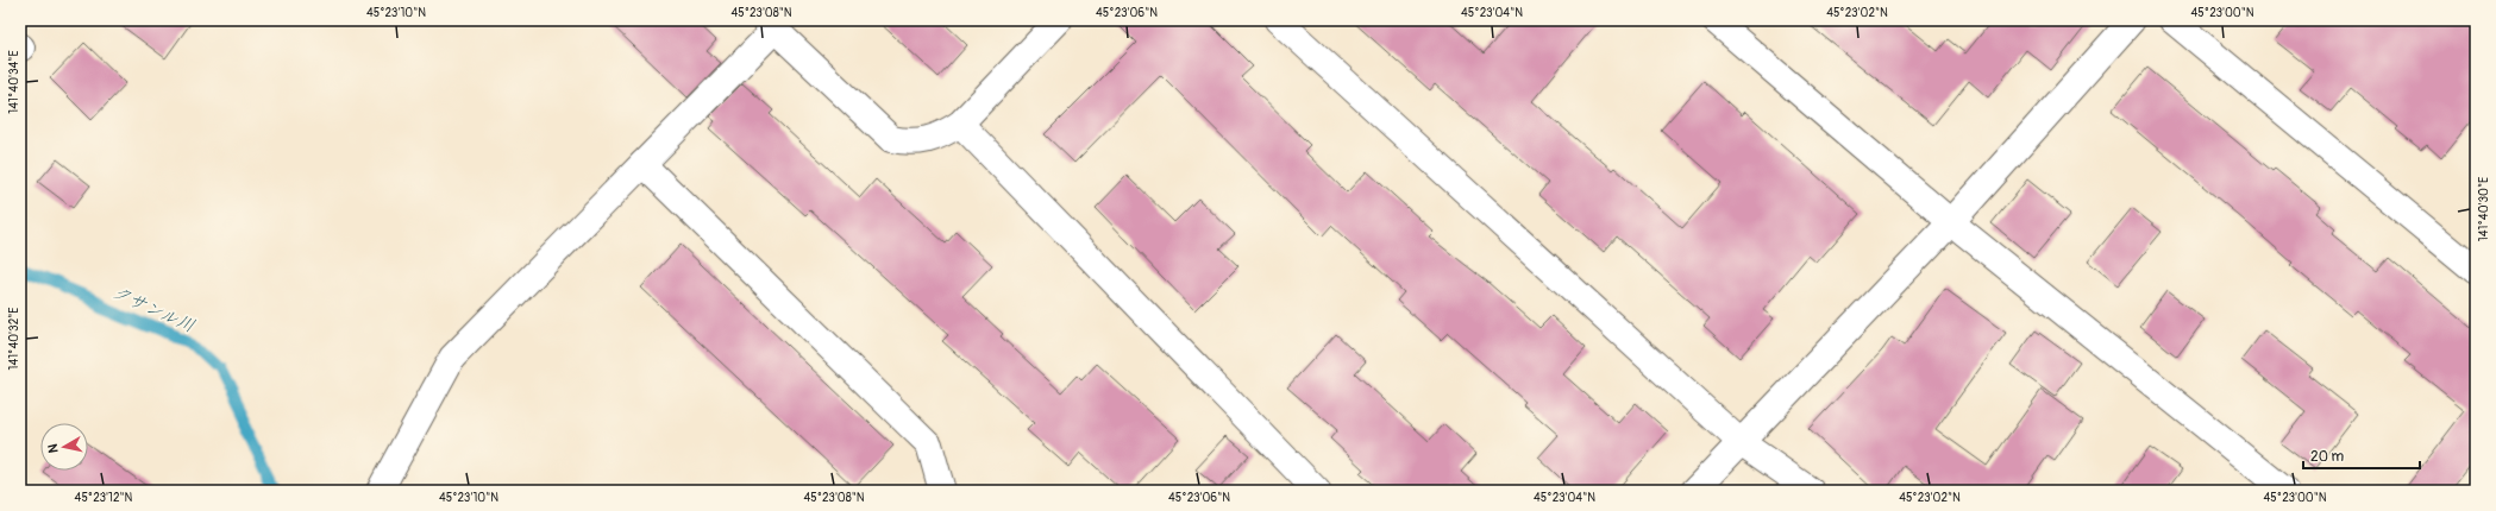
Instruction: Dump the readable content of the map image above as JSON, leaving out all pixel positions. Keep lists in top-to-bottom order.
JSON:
{
  "water": ["クサンル川"],
  "scale_bar": "20 m",
  "north": "left",
  "coordinates": [
    "45°23'10\"N",
    "45°23'08\"N",
    "45°23'06\"N",
    "45°23'04\"N",
    "45°23'02\"N",
    "45°23'00\"N",
    "141°40'34\"E",
    "141°40'30\"E",
    "141°40'32\"E",
    "45°23'12\"N"
  ]
}
